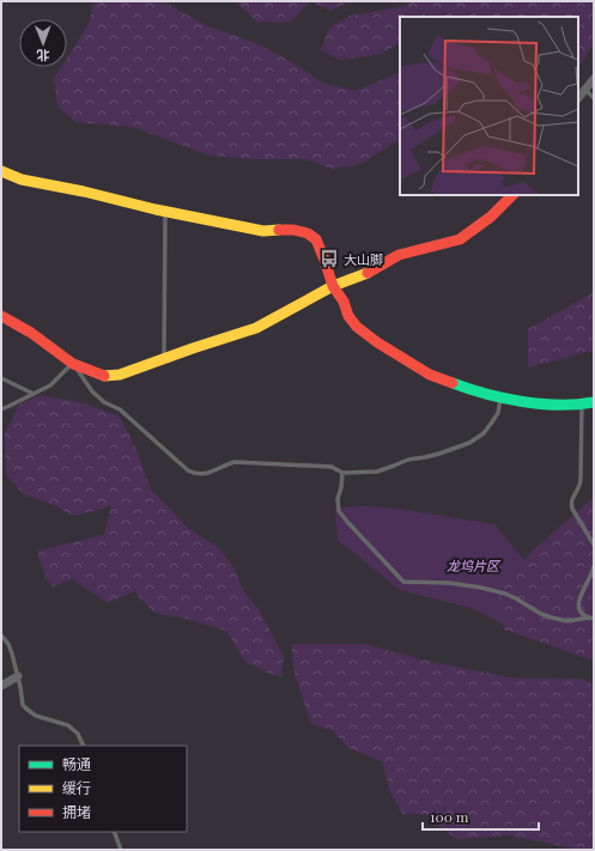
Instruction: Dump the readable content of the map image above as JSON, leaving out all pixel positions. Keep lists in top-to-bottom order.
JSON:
{
  "parks": ["龙坞片区"],
  "places": {
    "bus stop": ["大山脚"]
  },
  "legend": ["畅通", "缓行", "拥堵"],
  "scale_bar": "100 m",
  "north": "bottom"
}
